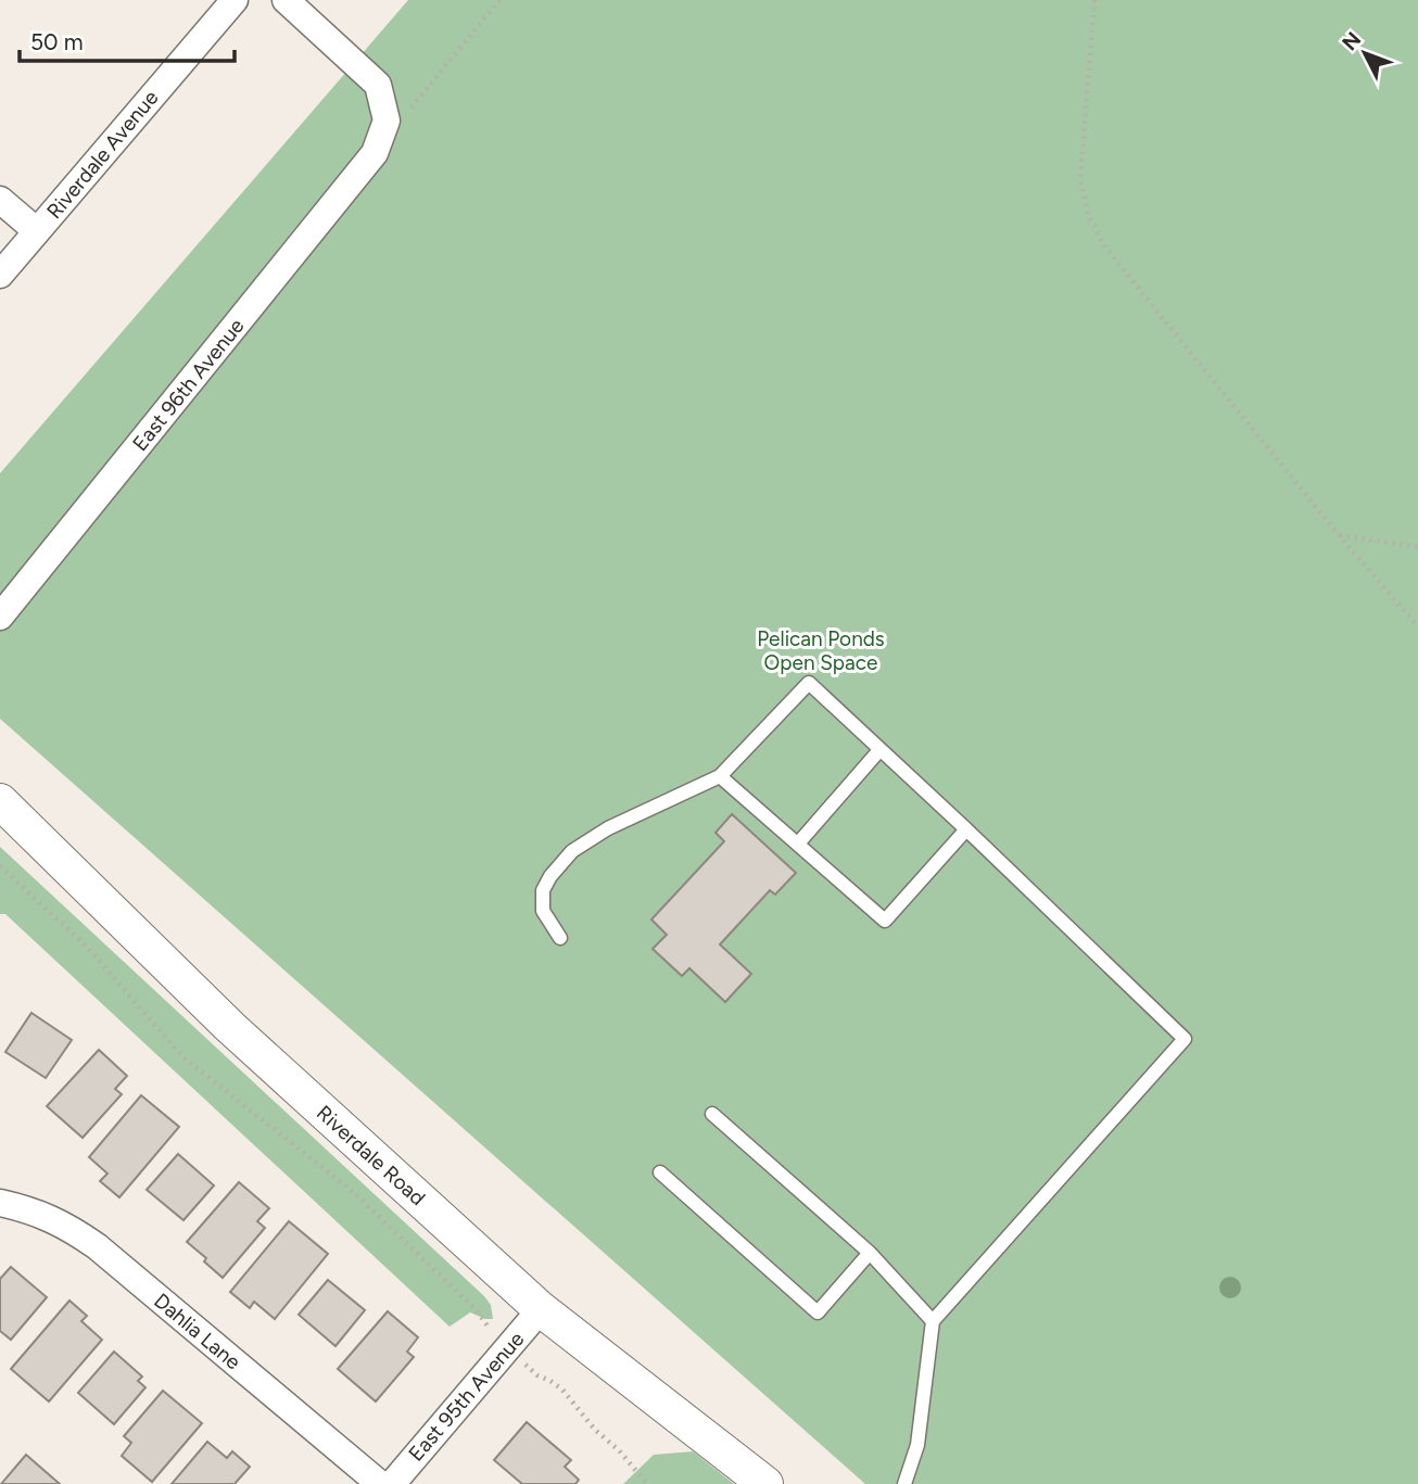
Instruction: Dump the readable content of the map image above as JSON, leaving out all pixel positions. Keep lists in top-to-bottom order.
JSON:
{
  "streets": {
    "street": [
      "Riverdale Avenue",
      "East 96th Avenue",
      "Riverdale Road",
      "Dahlia Lane",
      "East 95th Avenue"
    ]
  },
  "crossings": [
    ["Riverdale Road", "East 95th Avenue"]
  ],
  "parks": ["Pelican Ponds Open Space"],
  "scale_bar": "50 m",
  "north": "top left"
}
